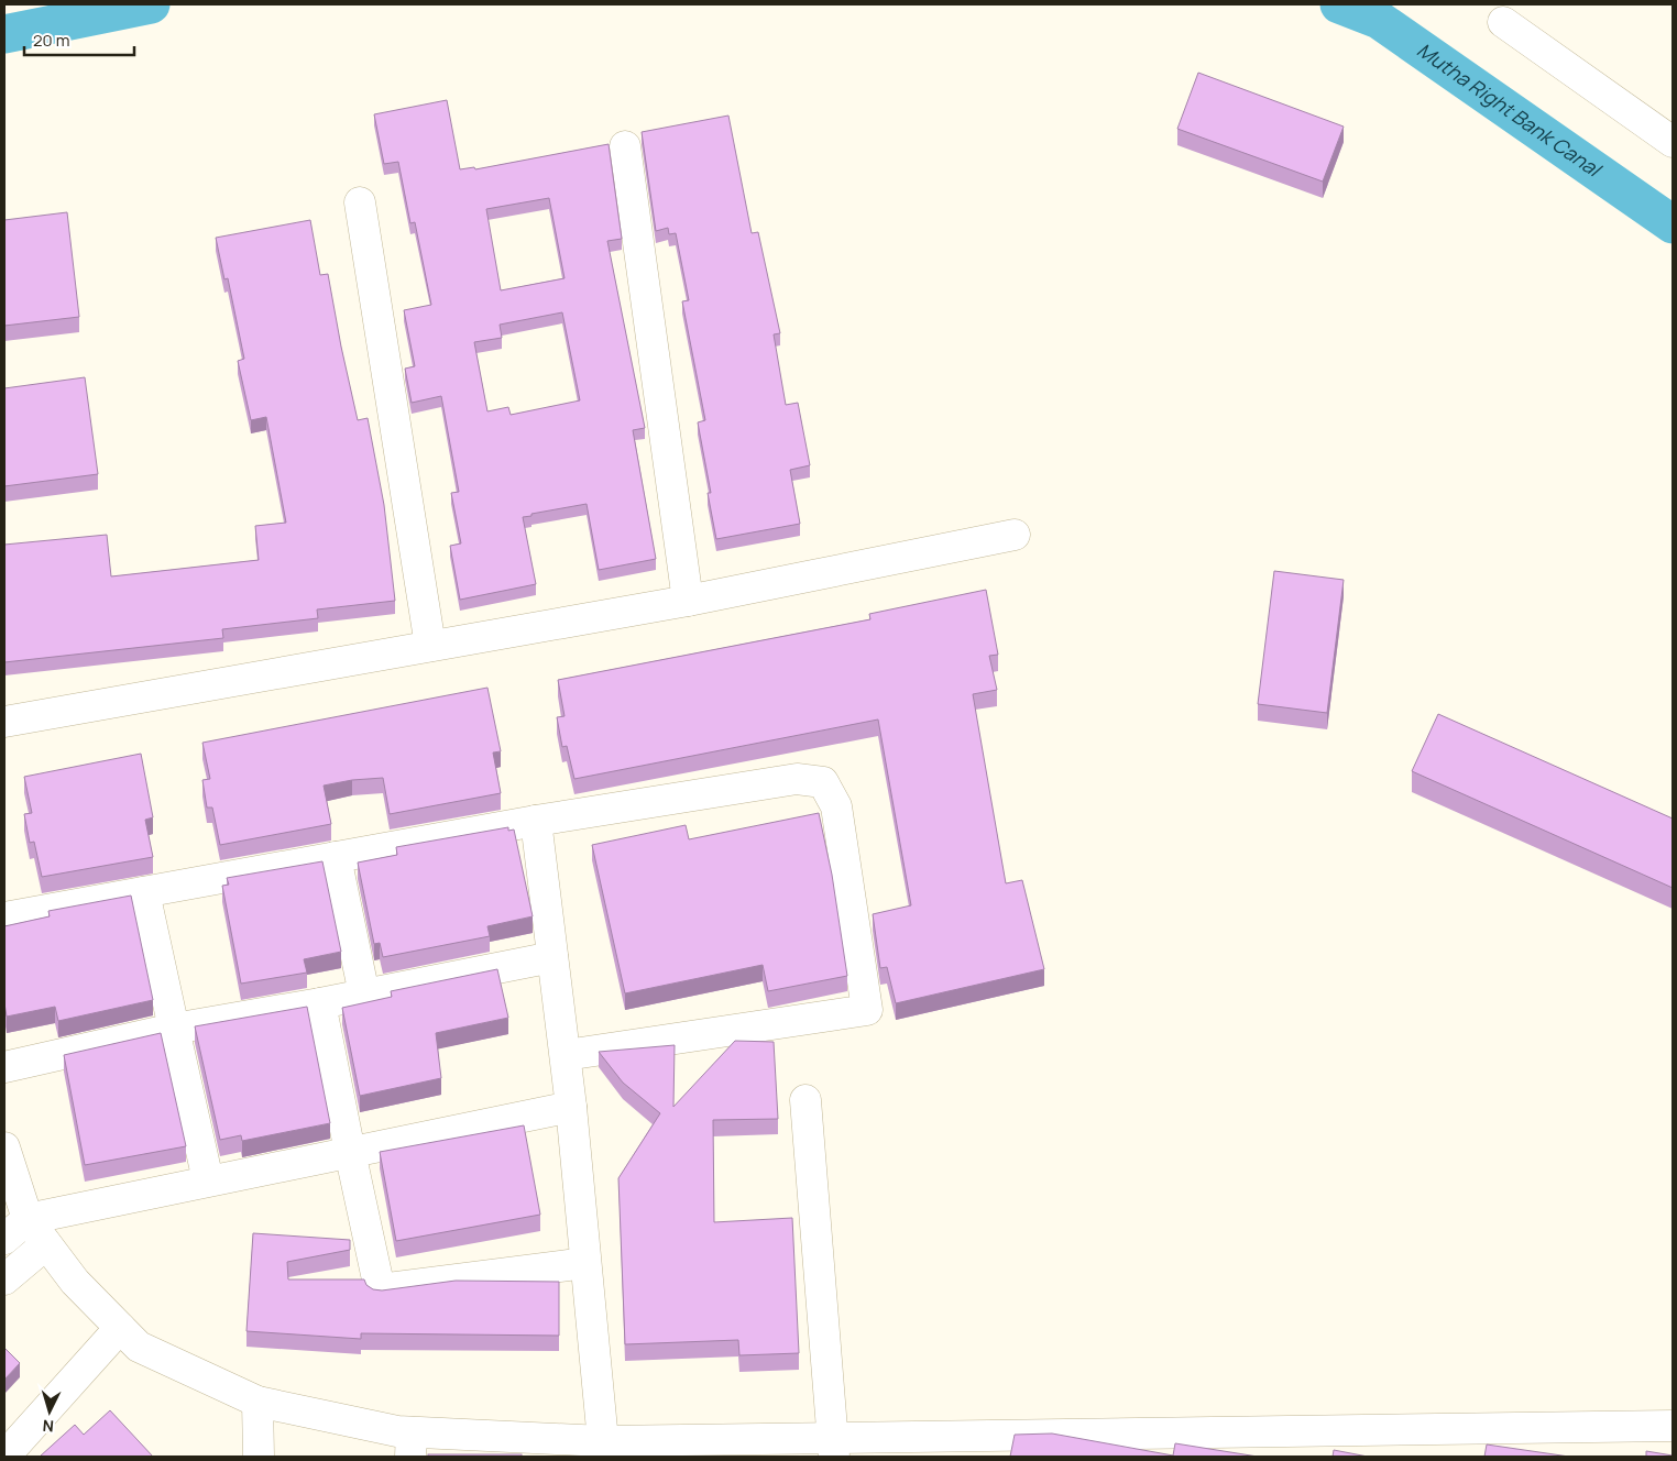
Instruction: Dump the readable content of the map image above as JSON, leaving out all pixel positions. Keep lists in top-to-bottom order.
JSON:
{
  "water": ["Mutha Right Bank Canal"],
  "scale_bar": "20 m",
  "north": "bottom"
}
